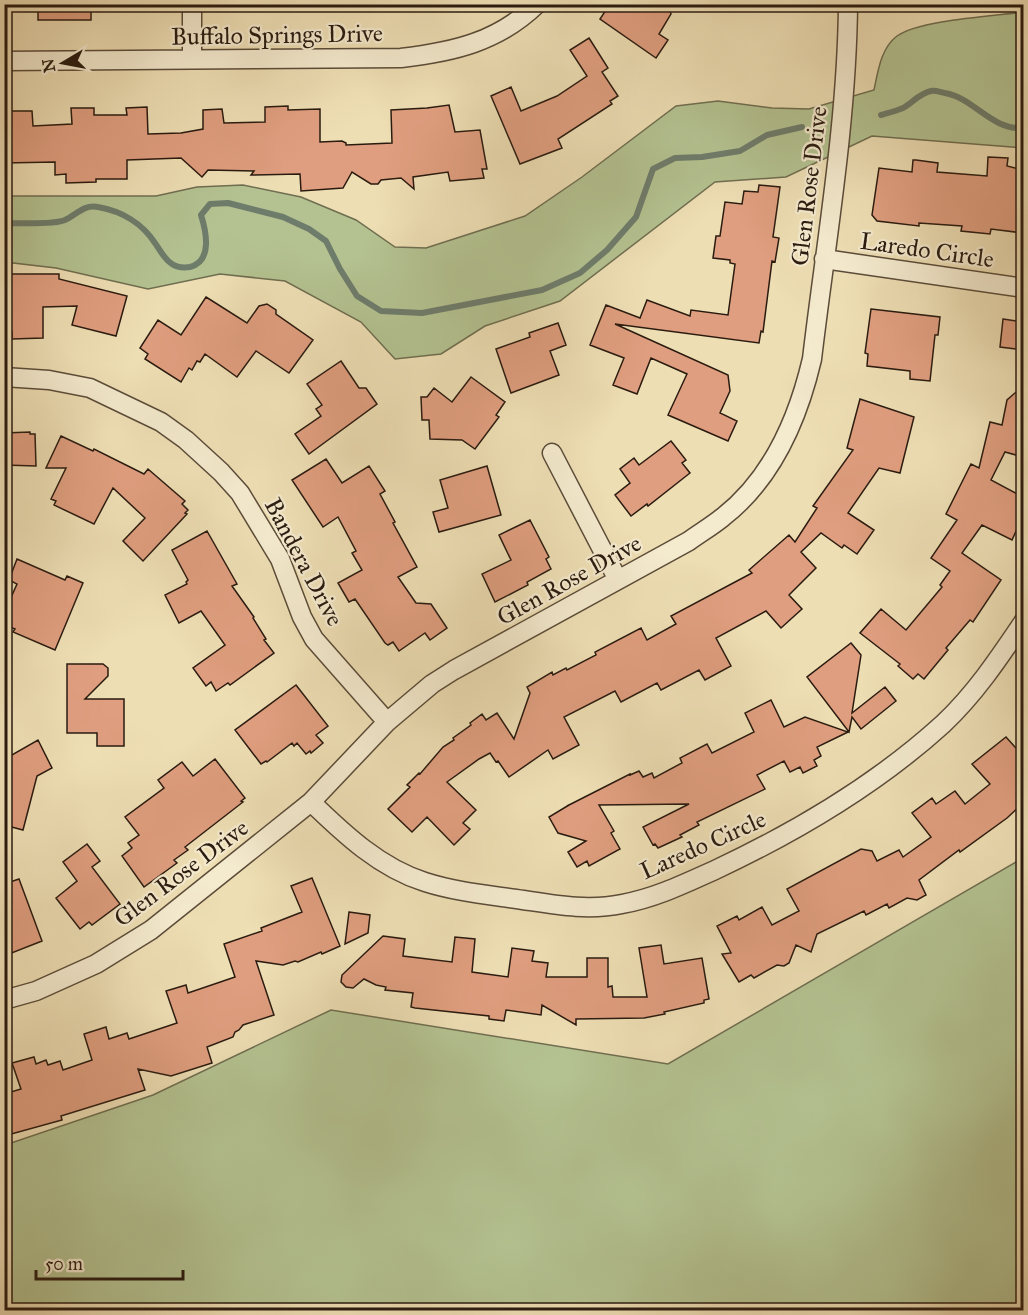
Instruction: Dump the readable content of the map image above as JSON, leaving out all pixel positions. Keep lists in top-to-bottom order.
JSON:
{
  "streets": {
    "street": [
      "Buffalo Springs Drive",
      "Glen Rose Drive",
      "Laredo Circle",
      "Bandera Drive"
    ]
  },
  "crossings": [
    ["Glen Rose Drive", "Laredo Circle"],
    ["Glen Rose Drive", "Bandera Drive"]
  ],
  "scale_bar": "50 m",
  "north": "left"
}
